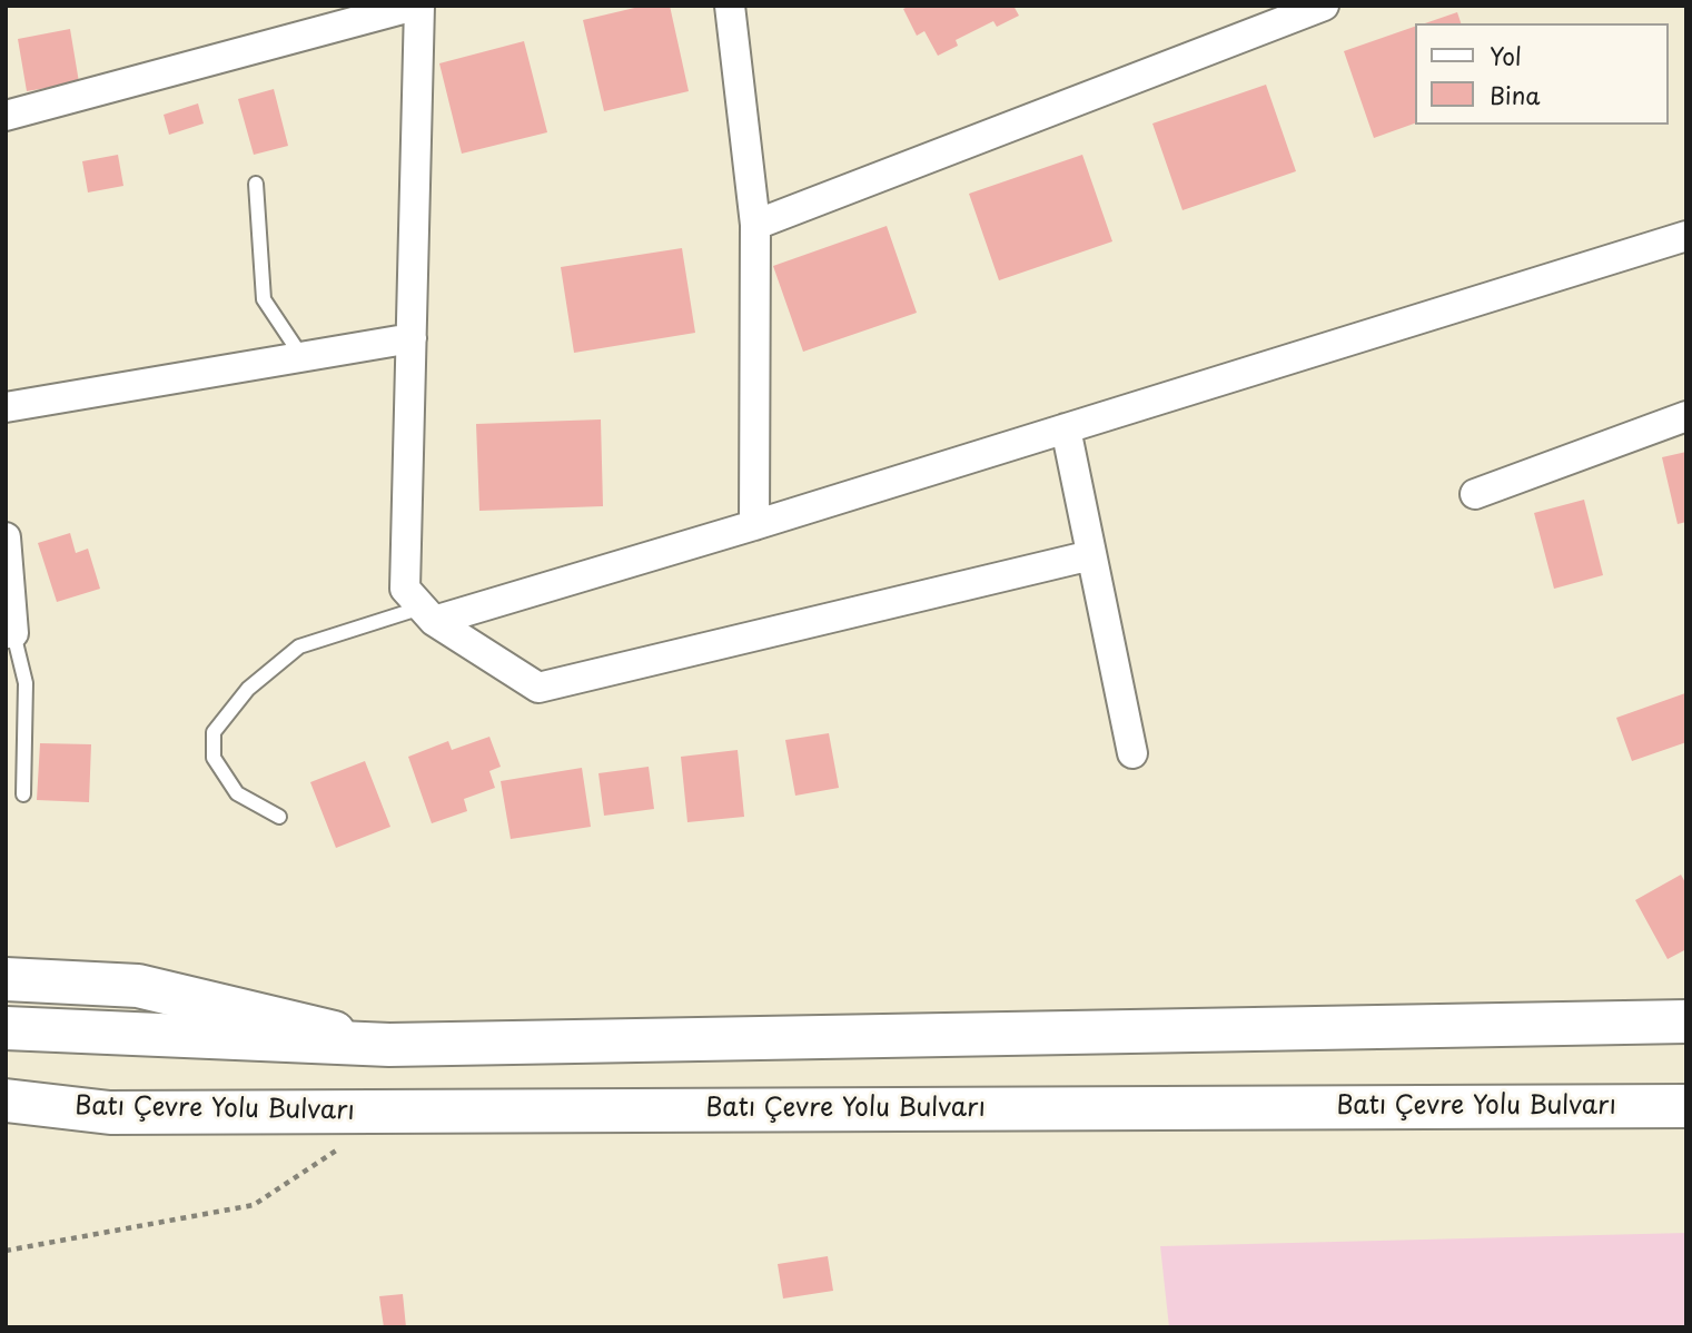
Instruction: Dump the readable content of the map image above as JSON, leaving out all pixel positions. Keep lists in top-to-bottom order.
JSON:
{
  "streets": {
    "main road": ["Batı Çevre Yolu Bulvarı"]
  },
  "legend": ["Yol", "Bina"]
}
